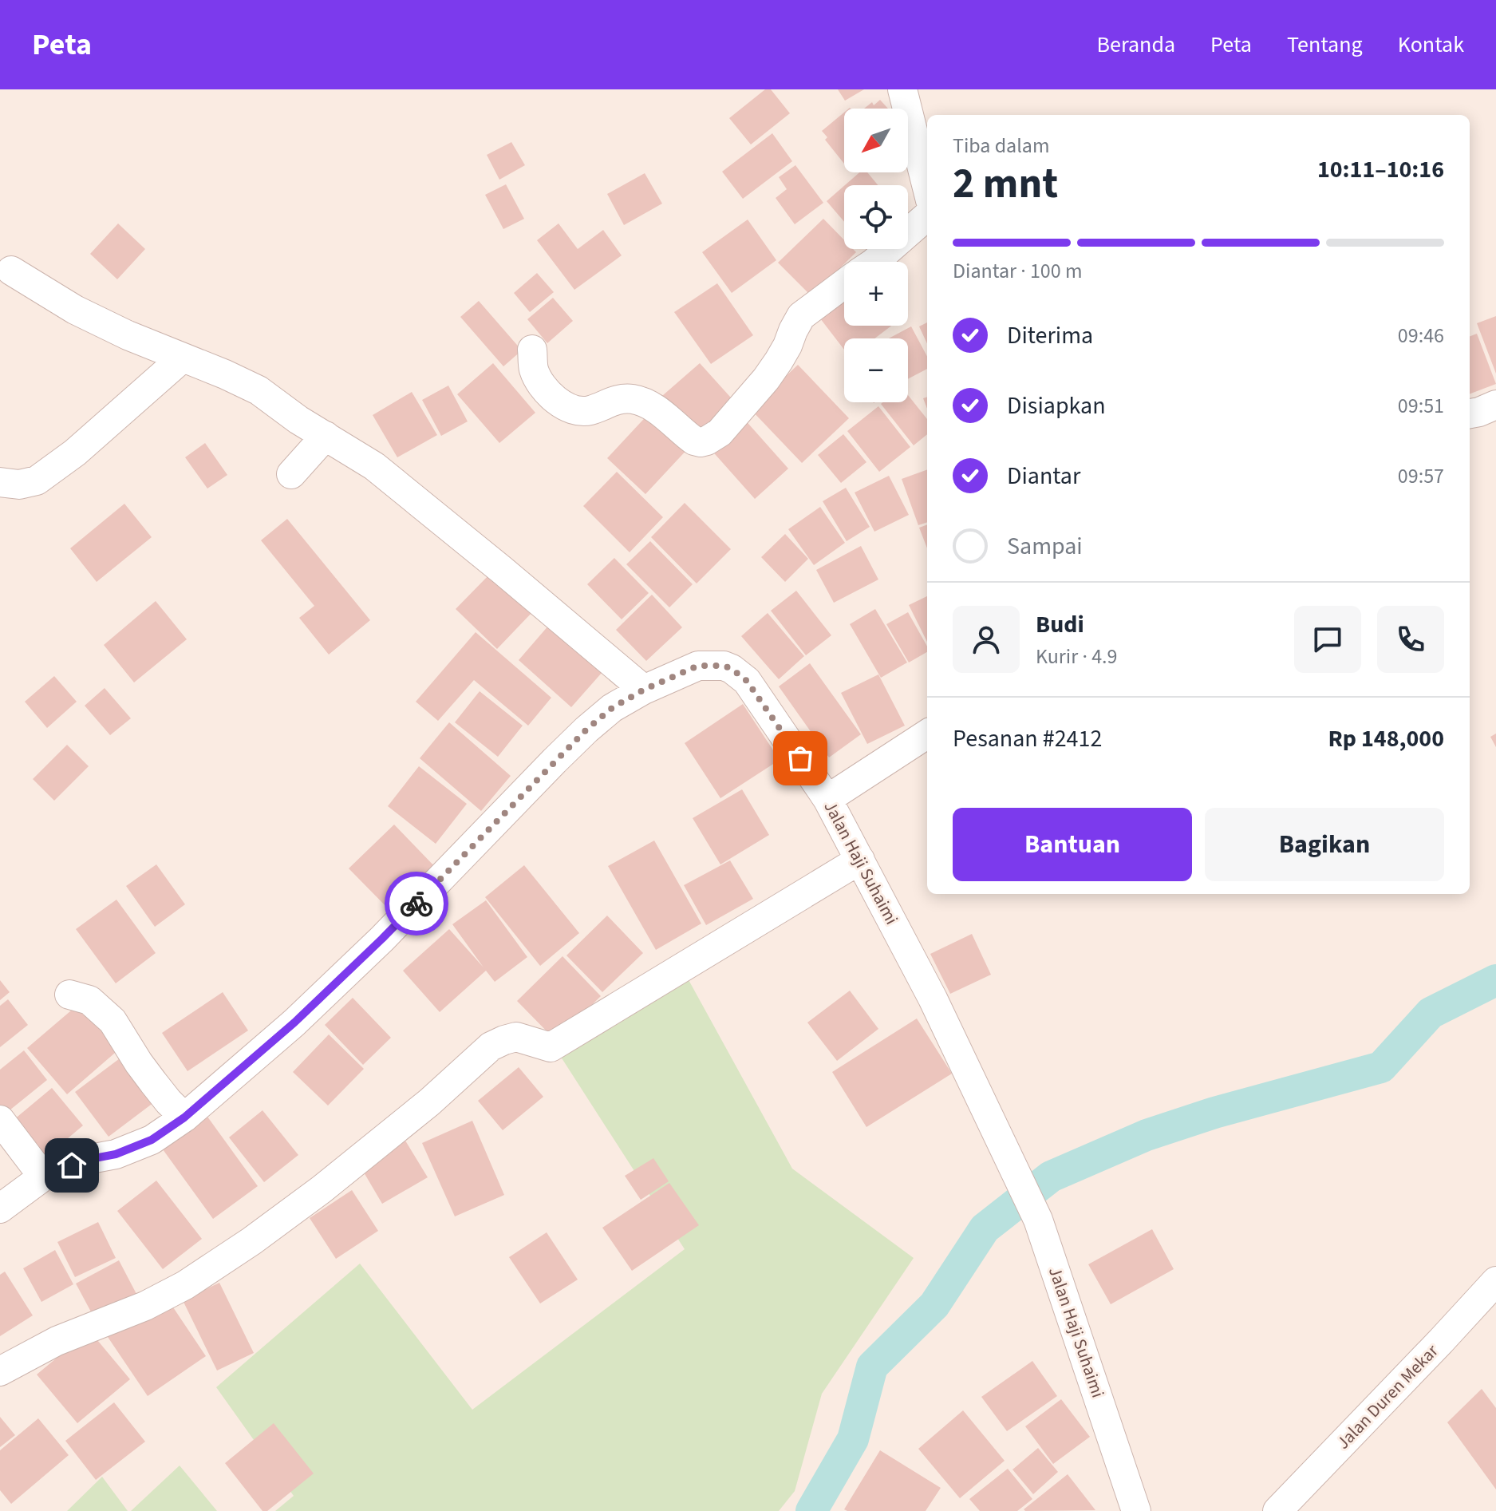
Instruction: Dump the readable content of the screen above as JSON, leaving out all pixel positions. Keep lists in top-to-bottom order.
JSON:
{
  "streets": {
    "street": ["Jalan Haji Suhaimi", "Jalan Duren Mekar"]
  },
  "north": "bottom left",
  "page": {
    "header": "Peta",
    "nav": [
      "Beranda",
      "Peta",
      "Tentang",
      "Kontak"
    ],
    "map_buttons": ["+", "−"],
    "heading": ["2 mnt", "Tiba dalam", "10:11–10:16"],
    "panel": [
      "Budi",
      "Kurir · 4.9",
      "Pesanan #2412",
      "Rp 148,000"
    ],
    "bar": "Diantar · 100 m",
    "list": [
      ["Diterima", "09:46"],
      ["Disiapkan", "09:51"],
      ["Diantar", "09:57"],
      "Sampai"
    ],
    "buttons": ["Bantuan", "Bagikan"]
  }
}
